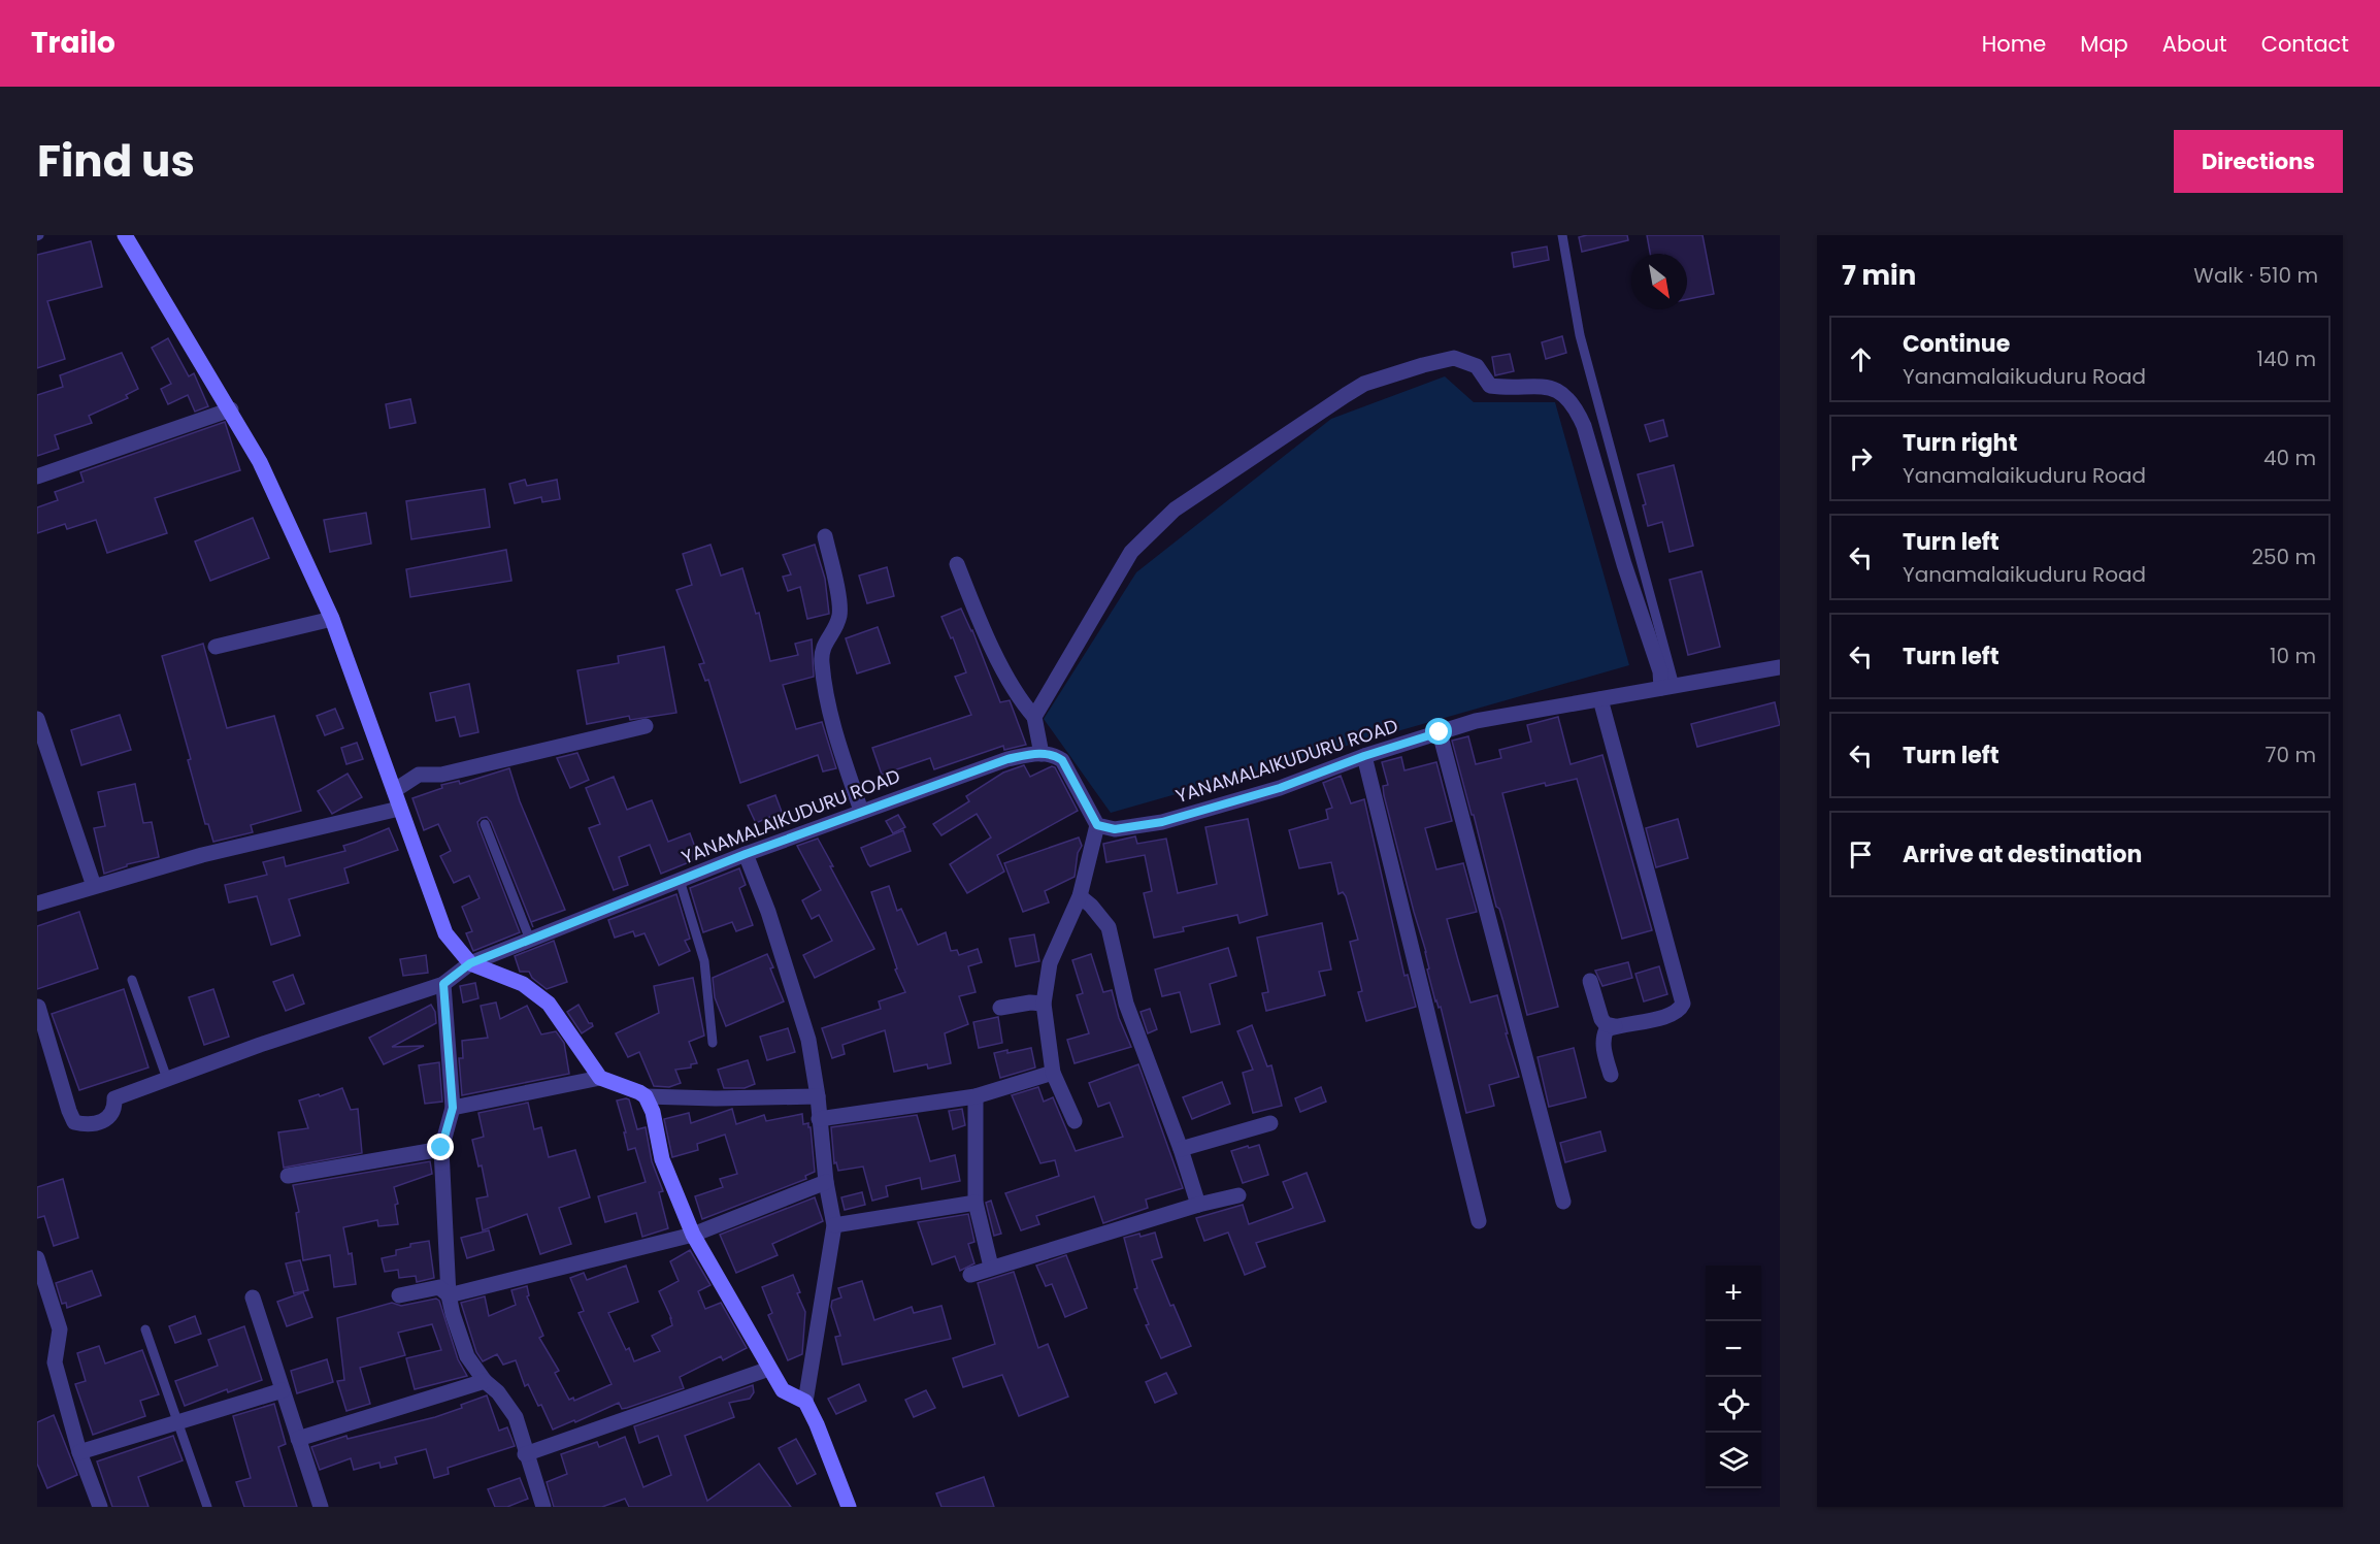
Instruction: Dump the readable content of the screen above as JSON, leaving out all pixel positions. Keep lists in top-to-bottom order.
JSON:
{
  "streets": {
    "street": ["YANAMALAIKUDURU ROAD"]
  },
  "north": "bottom right",
  "page": {
    "header": "Trailo",
    "nav": [
      "Home",
      "Map",
      "About",
      "Contact"
    ],
    "title": "Find us",
    "buttons": "Directions",
    "heading": ["7 min", "Walk · 510 m"],
    "list": [
      ["Continue", "Yanamalaikuduru Road", "140 m"],
      ["Turn right", "Yanamalaikuduru Road", "40 m"],
      ["Turn left", "Yanamalaikuduru Road", "250 m"],
      ["Turn left", "10 m"],
      ["Turn left", "70 m"],
      "Arrive at destination"
    ],
    "map_buttons": ["+", "−"]
  }
}
